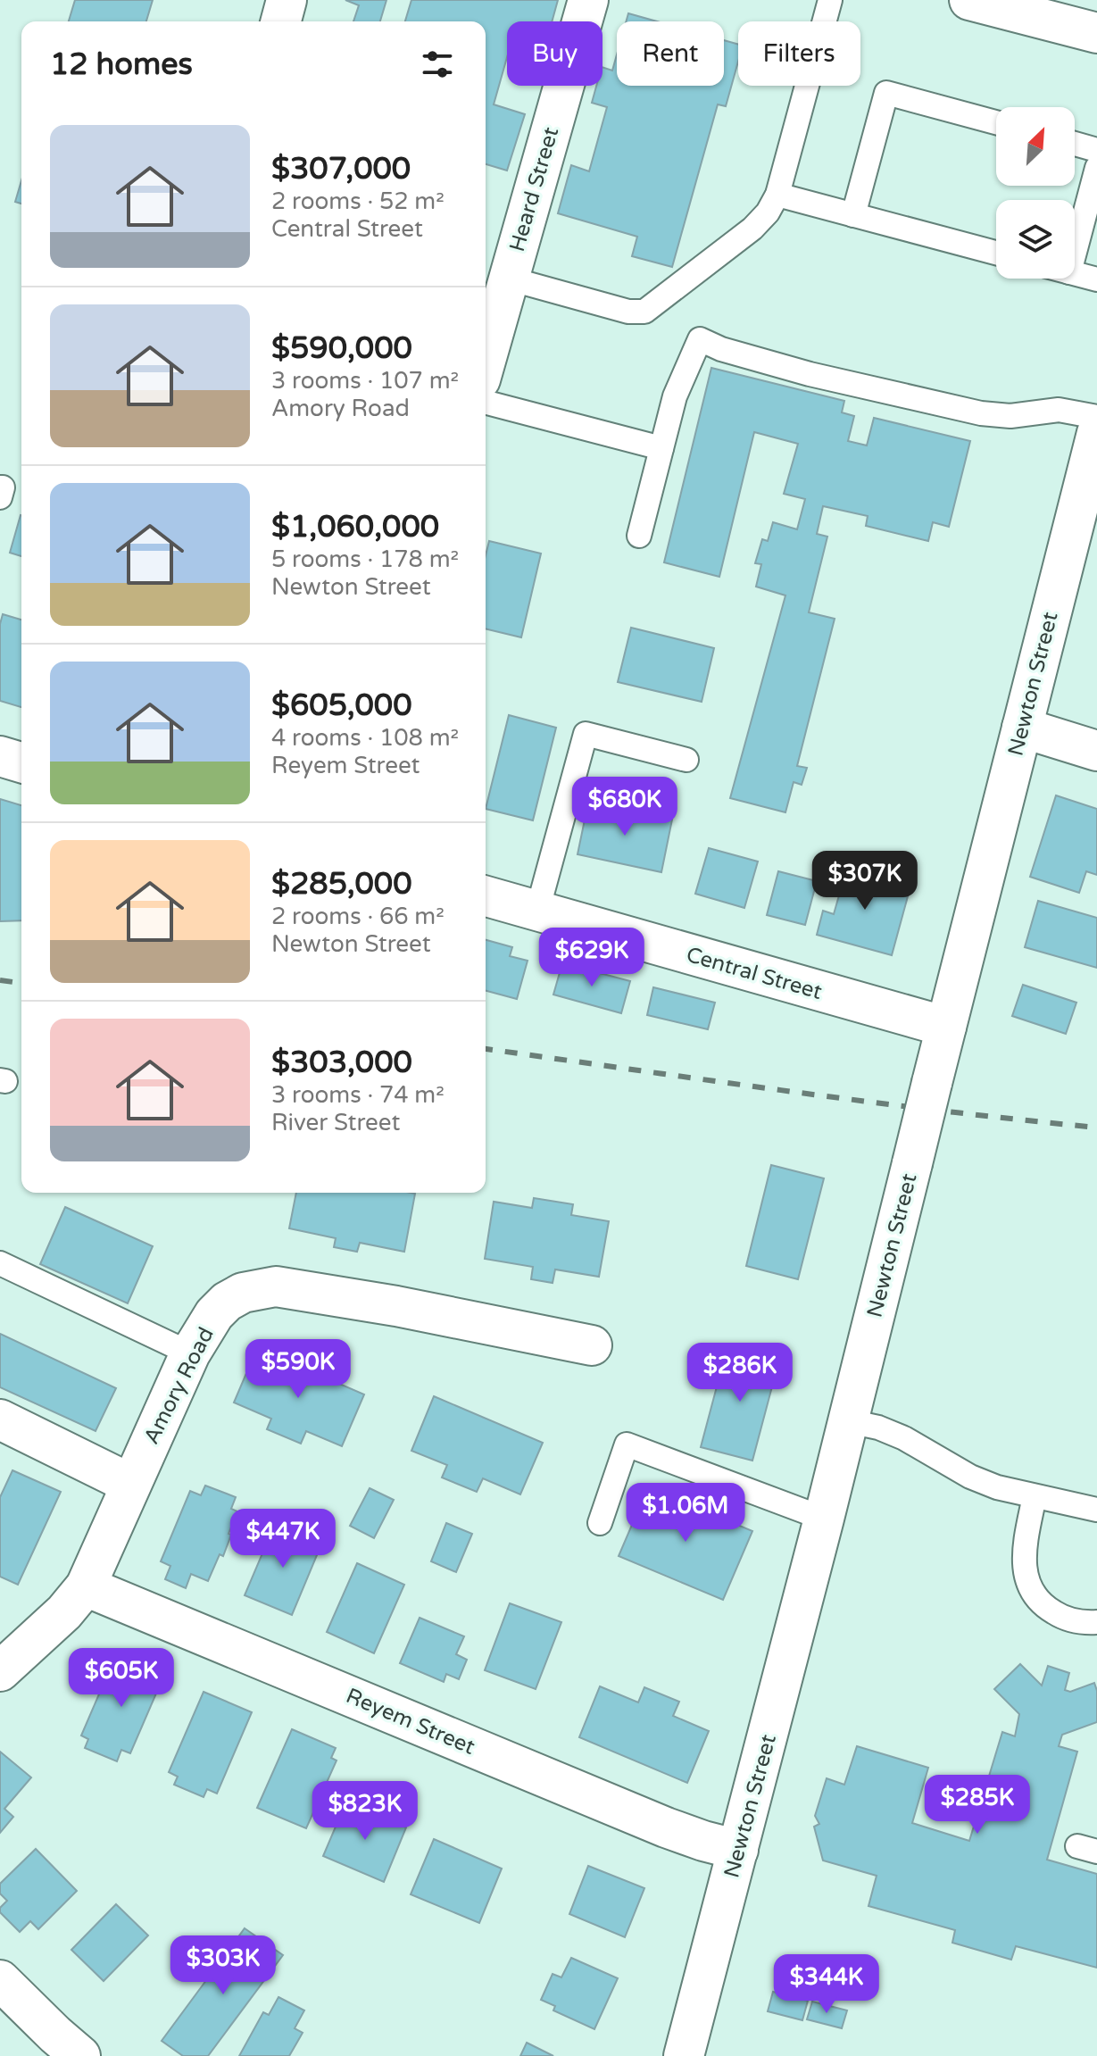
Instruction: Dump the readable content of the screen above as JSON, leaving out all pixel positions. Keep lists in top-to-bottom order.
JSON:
{
  "streets": {
    "street": [
      "Heard Street",
      "Newton Street",
      "Central Street",
      "Amory Road",
      "Reyem Street"
    ]
  },
  "crossings": [
    ["Newton Street", "Central Street"],
    ["Newton Street", "Reyem Street"],
    ["Amory Road", "Reyem Street"]
  ],
  "north": "top right",
  "page": {
    "chip": ["Buy", "Rent", "Filters"],
    "heading": "12 homes",
    "list": [
      {
        "name": "$307,000",
        "note": "2 rooms · 52 m² · Central Street"
      },
      {
        "name": "$590,000",
        "note": "3 rooms · 107 m² · Amory Road"
      },
      {
        "name": "$1,060,000",
        "note": "5 rooms · 178 m² · Newton Street"
      },
      {
        "name": "$605,000",
        "note": "4 rooms · 108 m² · Reyem Street"
      },
      {
        "name": "$285,000",
        "note": "2 rooms · 66 m² · Newton Street"
      },
      {
        "name": "$303,000",
        "note": "3 rooms · 74 m² · River Street"
      }
    ],
    "price": [
      "$680K",
      "$307K",
      "$629K",
      "$590K",
      "$286K",
      "$1.06M",
      "$447K",
      "$605K",
      "$285K",
      "$823K",
      "$303K",
      "$344K"
    ]
  }
}
